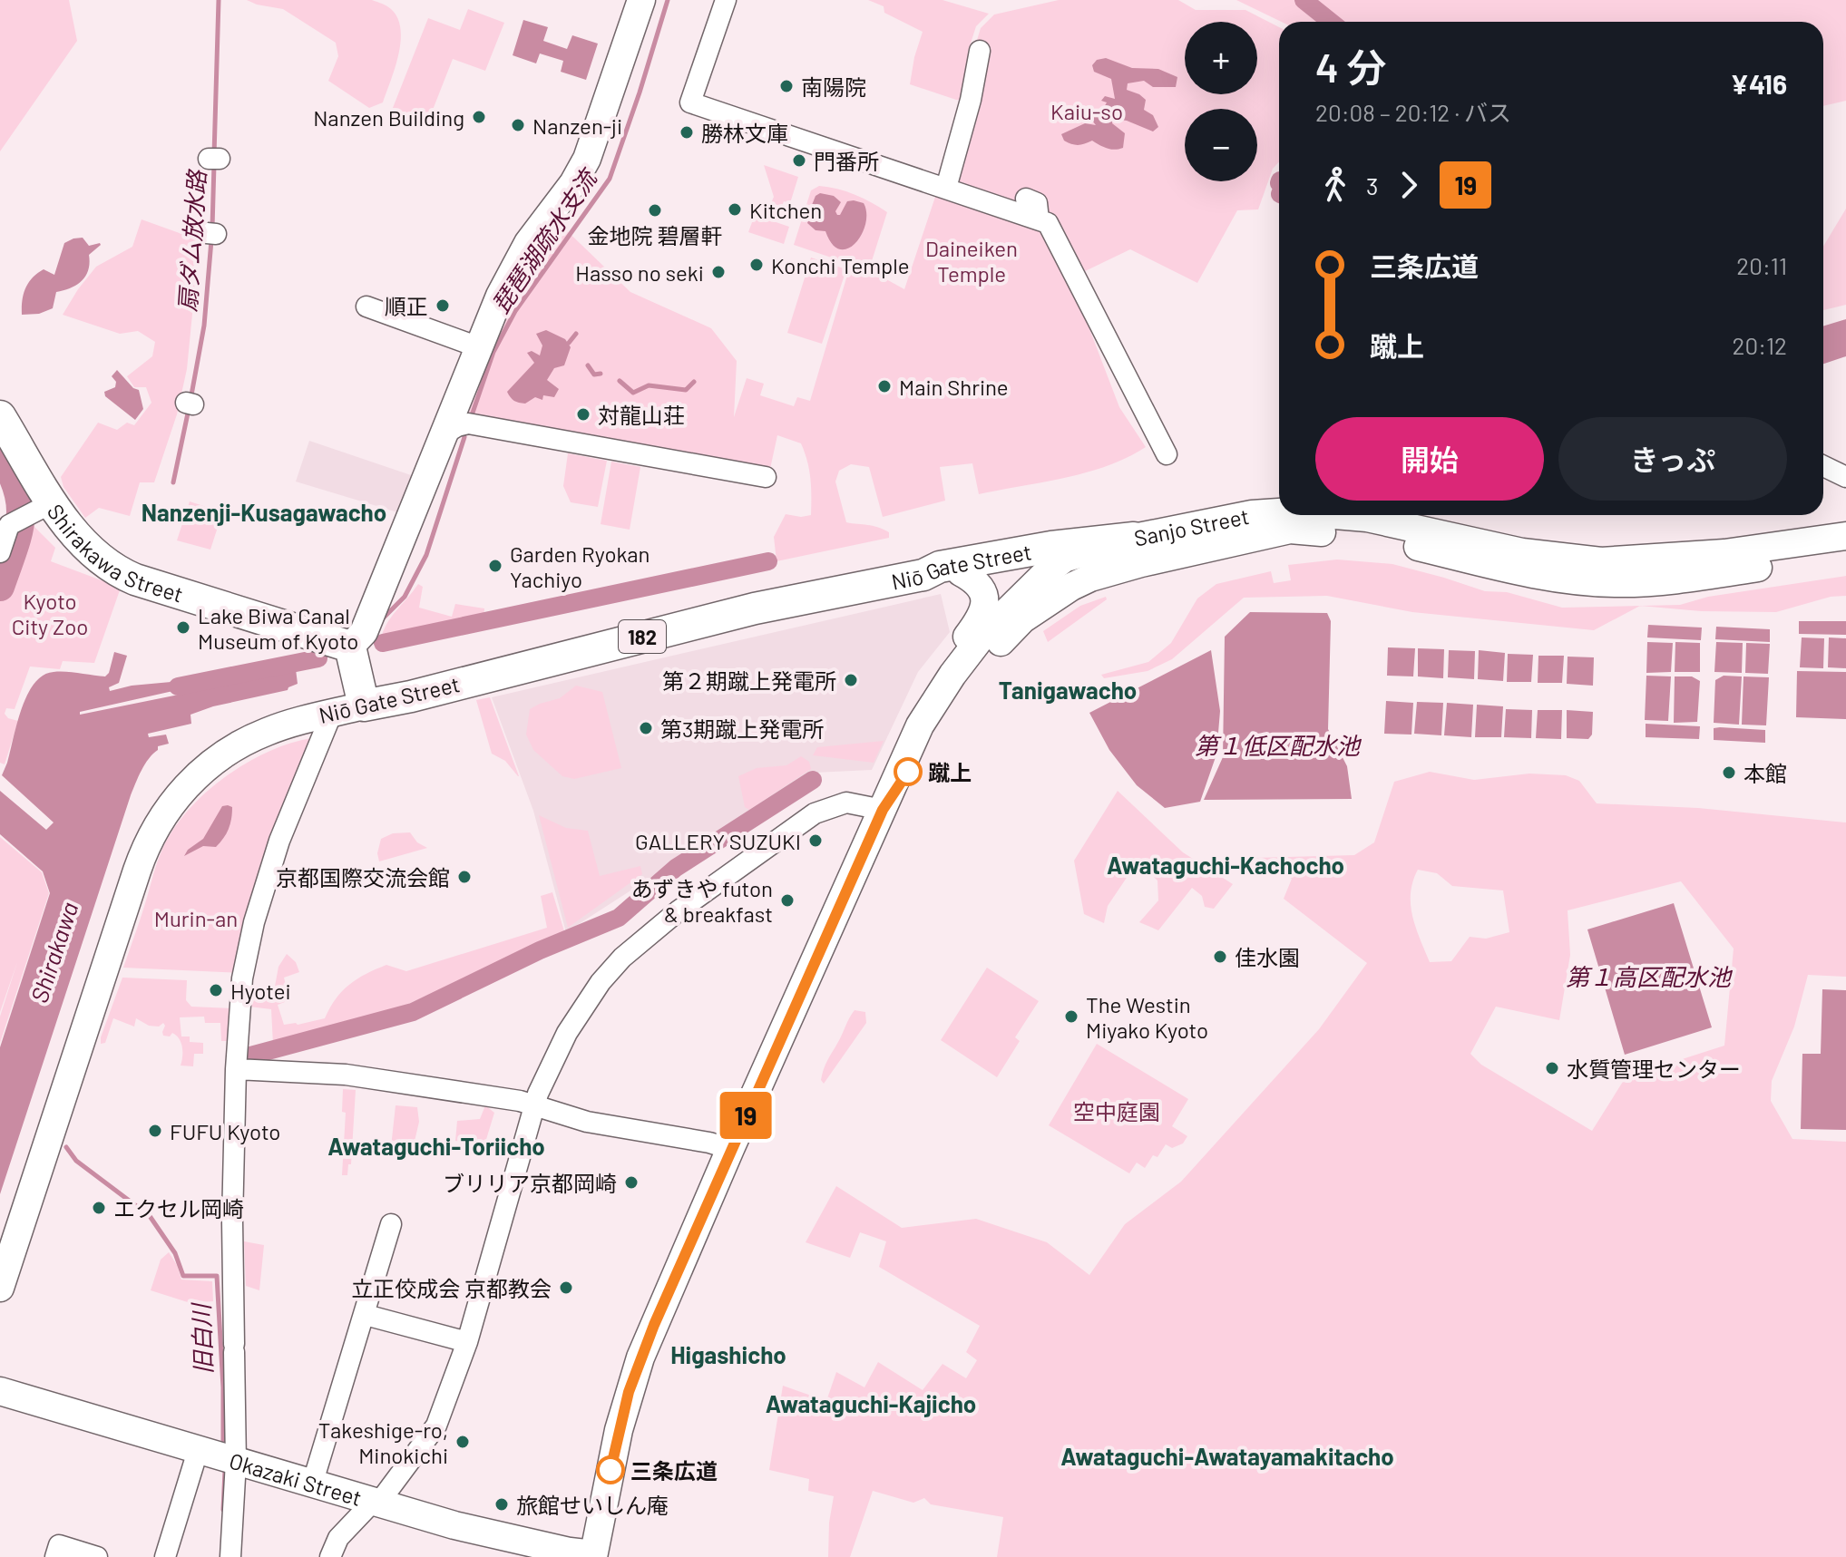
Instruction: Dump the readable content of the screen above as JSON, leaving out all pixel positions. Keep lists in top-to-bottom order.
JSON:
{
  "streets": {
    "main road": [
      "Sanjo Street",
      "Shirakawa Street",
      "Niō Gate Street",
      "182",
      "Okazaki Street"
    ]
  },
  "crossings": [
    ["Sanjo Street", "Niō Gate Street"],
    ["Sanjo Street", "182"],
    ["Sanjo Street", "Okazaki Street"],
    ["Niō Gate Street", "182"]
  ],
  "districts": [
    "Nanzenji-Kusagawacho",
    "Tanigawacho",
    "Awataguchi-Kachocho",
    "Awataguchi-Toriicho",
    "Higashicho",
    "Awataguchi-Kajicho",
    "Awataguchi-Awatayamakitacho"
  ],
  "water": [
    "扇ダム放水路",
    "琵琶湖疏水支流",
    "第１低区配水池",
    "Shirakawa",
    "第１高区配水池",
    "旧白川"
  ],
  "parks": [
    "Kaiu-so",
    "Daineiken Temple",
    "Kyoto City Zoo",
    "Murin-an",
    "空中庭園"
  ],
  "places": [
    "南陽院",
    "Nanzen Building",
    "Nanzen-ji",
    "勝林文庫",
    "門番所",
    "Kitchen",
    "金地院 碧層軒",
    "Konchi Temple",
    "Hasso no seki",
    "順正",
    "Main Shrine",
    "対龍山荘",
    "Garden Ryokan Yachiyo",
    "Lake Biwa Canal Museum of Kyoto",
    "第２期蹴上発電所",
    "第3期蹴上発電所",
    "蹴上",
    "本館",
    "GALLERY SUZUKI",
    "京都国際交流会館",
    "あずきや futon & breakfast",
    "佳水園",
    "Hyotei",
    "The Westin Miyako Kyoto",
    "水質管理センター",
    "FUFU Kyoto",
    "ブリリア京都岡崎",
    "エクセル岡崎",
    "立正佼成会 京都教会",
    "Takeshige-ro, Minokichi",
    "三条広道",
    "旅館せいしん庵"
  ],
  "lines": ["bus line 19"],
  "page": {
    "on_map": "19",
    "map_buttons": ["+", "−"],
    "heading": ["4 分", "20:08 – 20:12 · バス", "¥416"],
    "legs": ["3", "19"],
    "list": [
      {
        "name": "三条広道",
        "value": "20:11"
      },
      {
        "name": "蹴上",
        "value": "20:12"
      }
    ],
    "buttons": ["開始", "きっぷ"]
  }
}
